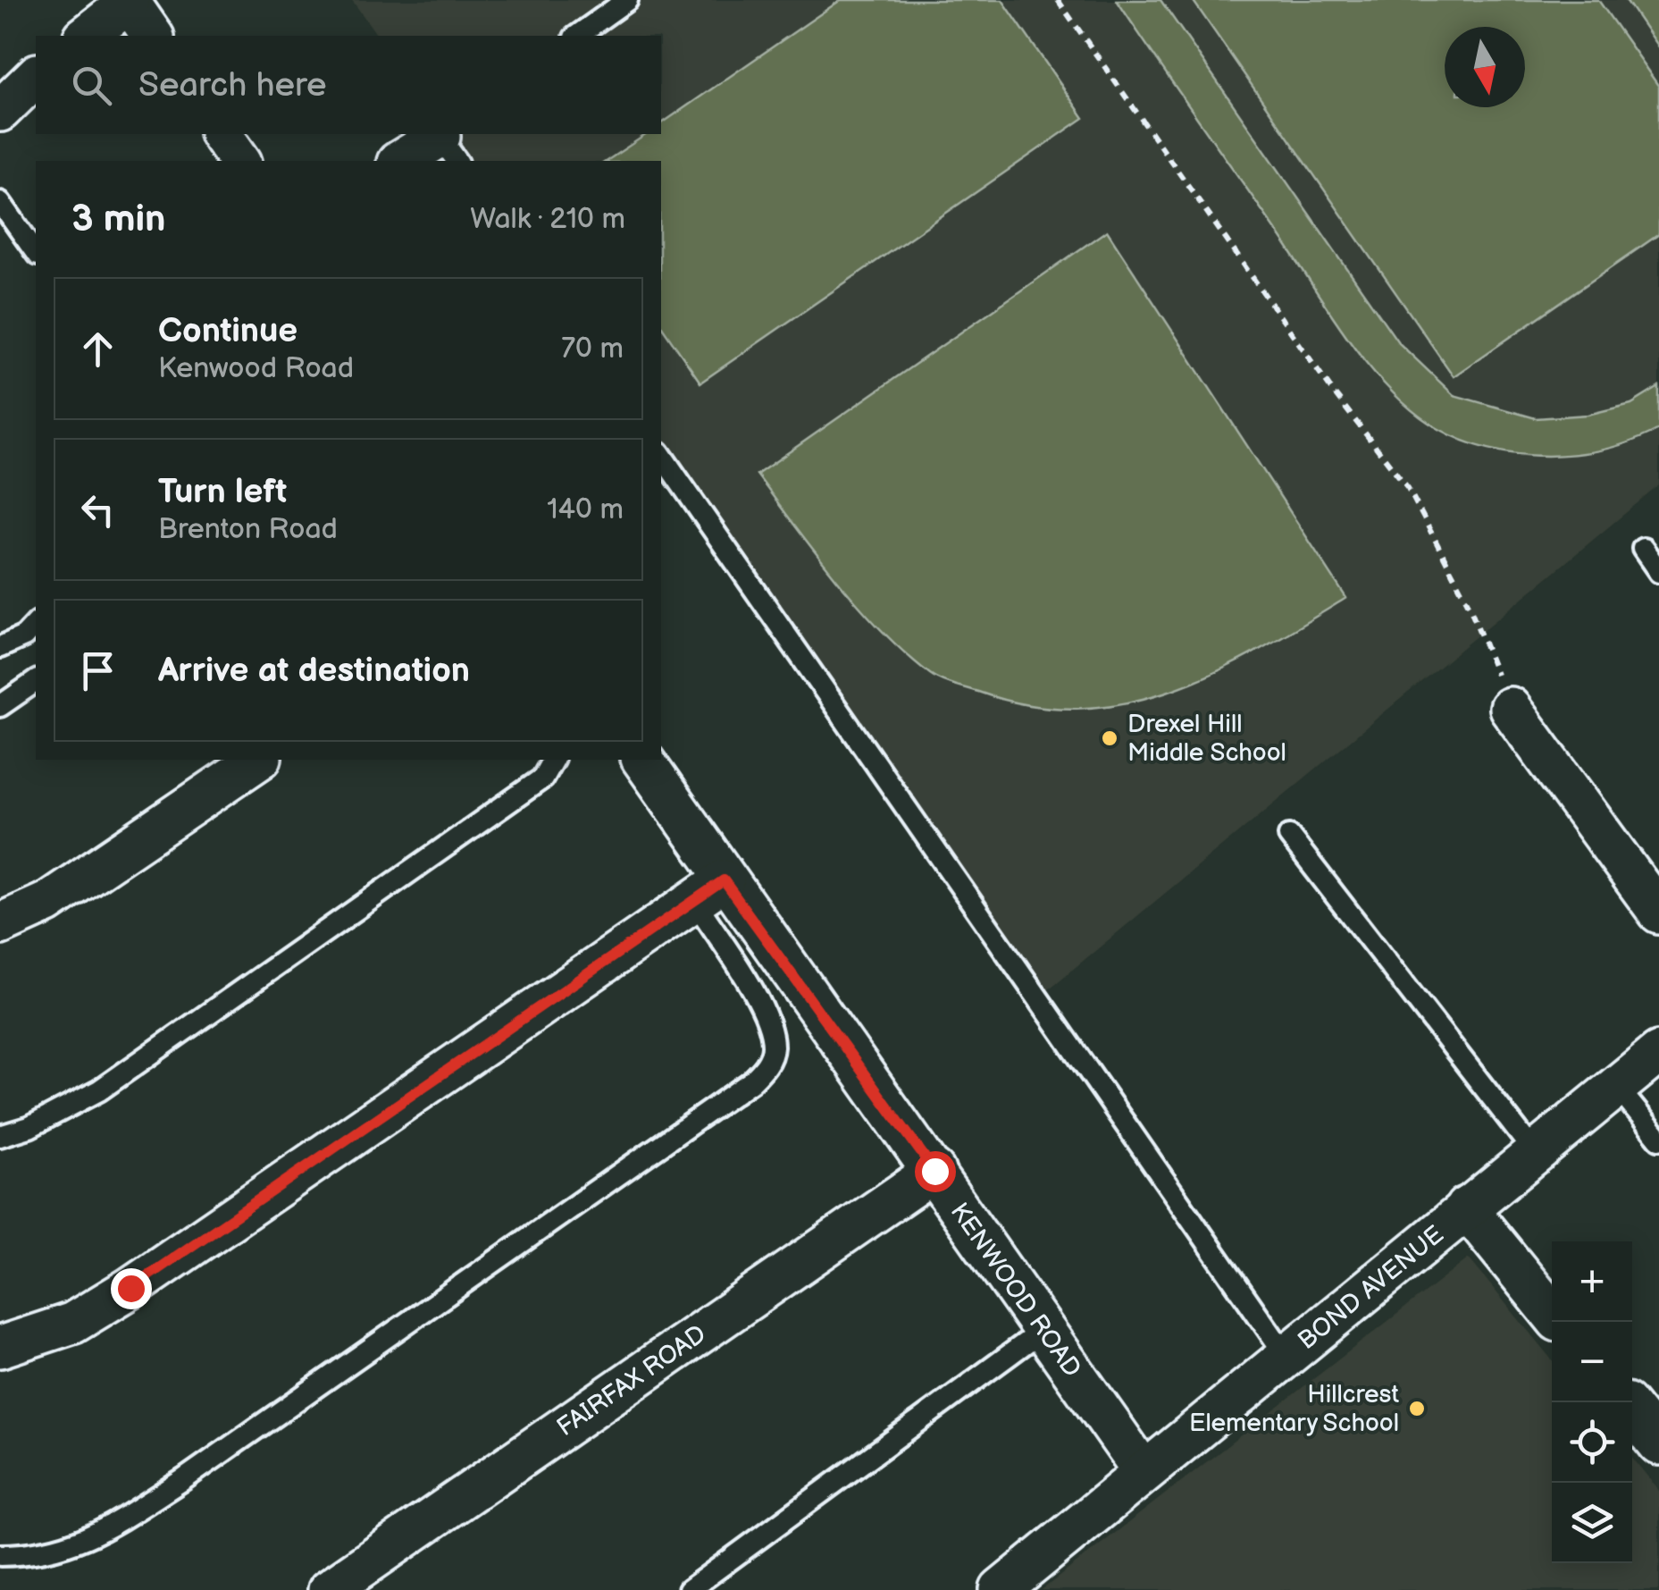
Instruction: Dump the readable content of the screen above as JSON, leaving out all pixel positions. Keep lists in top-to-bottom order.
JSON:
{
  "streets": {
    "street": ["BOND AVENUE", "KENWOOD ROAD", "FAIRFAX ROAD"]
  },
  "crossings": [
    ["BOND AVENUE", "KENWOOD ROAD"],
    ["KENWOOD ROAD", "FAIRFAX ROAD"]
  ],
  "places": ["Drexel Hill Middle School", "Hillcrest Elementary School"],
  "north": "bottom",
  "page": {
    "search": "Search here",
    "heading": ["3 min", "Walk · 210 m"],
    "list": [
      ["Continue", "Kenwood Road", "70 m"],
      ["Turn left", "Brenton Road", "140 m"],
      "Arrive at destination"
    ],
    "map_buttons": ["+", "−"]
  }
}
